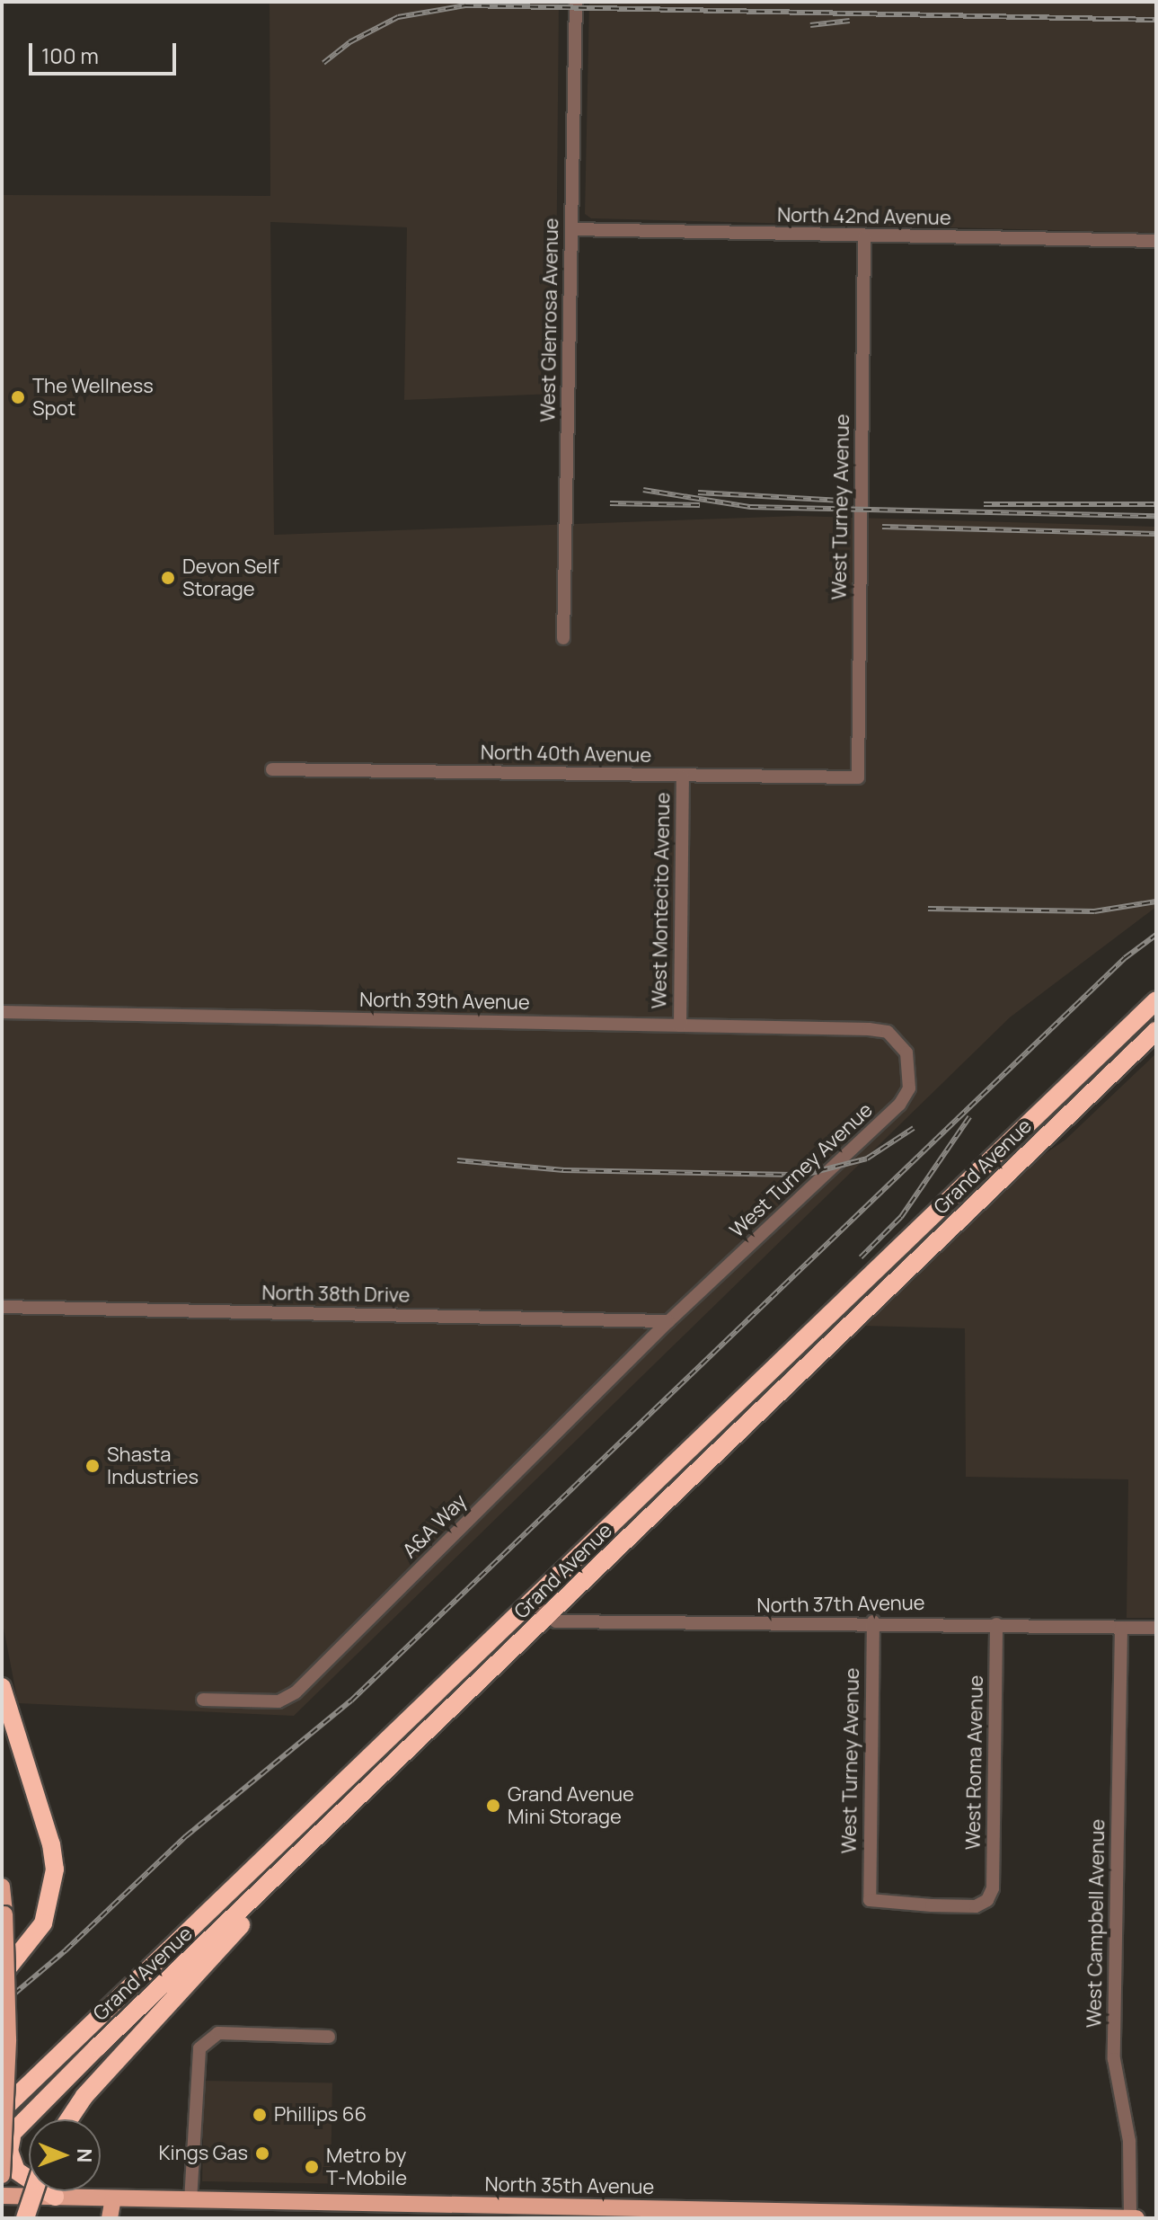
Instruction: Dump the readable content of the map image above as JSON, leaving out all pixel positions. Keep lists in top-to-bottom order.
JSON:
{
  "streets": {
    "highway": ["Grand Avenue"],
    "main road": ["North 35th Avenue"],
    "street": [
      "North 42nd Avenue",
      "West Glenrosa Avenue",
      "West Turney Avenue",
      "North 40th Avenue",
      "West Montecito Avenue",
      "North 39th Avenue",
      "North 38th Drive",
      "A&A Way",
      "North 37th Avenue",
      "West Roma Avenue",
      "West Campbell Avenue"
    ]
  },
  "crossings": [
    ["North 42nd Avenue", "West Glenrosa Avenue"],
    ["North 42nd Avenue", "West Turney Avenue"],
    ["West Turney Avenue", "North 40th Avenue"],
    ["West Turney Avenue", "North 39th Avenue"],
    ["West Turney Avenue", "North 38th Drive"],
    ["West Turney Avenue", "A&A Way"],
    ["West Turney Avenue", "North 37th Avenue"],
    ["West Turney Avenue", "West Roma Avenue"],
    ["North 40th Avenue", "West Montecito Avenue"],
    ["West Montecito Avenue", "North 39th Avenue"],
    ["Grand Avenue", "North 37th Avenue"],
    ["North 38th Drive", "A&A Way"],
    ["North 37th Avenue", "West Roma Avenue"],
    ["North 37th Avenue", "West Campbell Avenue"],
    ["West Campbell Avenue", "North 35th Avenue"]
  ],
  "places": [
    "The Wellness Spot",
    "Devon Self Storage",
    "Shasta Industries",
    "Grand Avenue Mini Storage",
    "Phillips 66",
    "Kings Gas",
    "Metro by T-Mobile"
  ],
  "scale_bar": "100 m",
  "north": "right"
}
